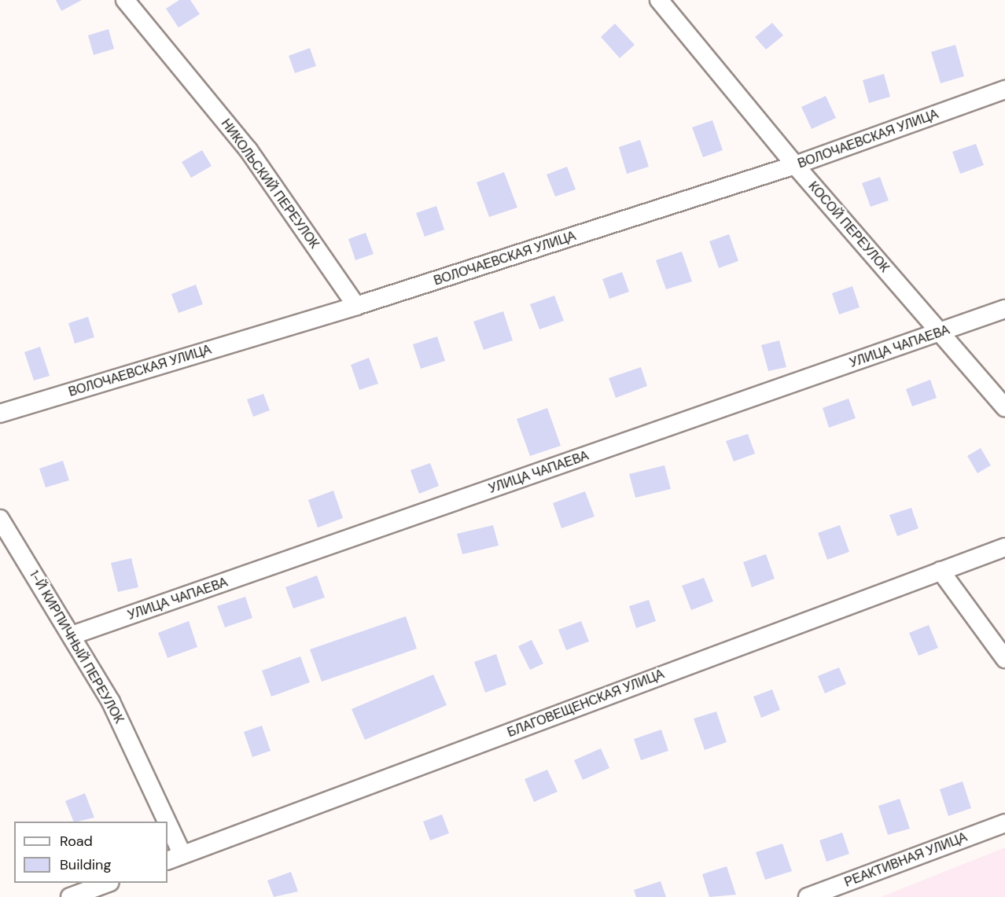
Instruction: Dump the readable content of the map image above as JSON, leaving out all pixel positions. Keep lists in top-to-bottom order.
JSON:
{
  "streets": {
    "street": [
      "ВОЛОЧАЕВСКАЯ УЛИЦА",
      "НИКОЛЬСКИЙ ПЕРЕУЛОК",
      "КОСОЙ ПЕРЕУЛОК",
      "УЛИЦА ЧАПАЕВА",
      "1-Й КИРПИЧНЫЙ ПЕРЕУЛОК",
      "БЛАГОВЕЩЕНСКАЯ УЛИЦА",
      "РЕАКТИВНАЯ УЛИЦА"
    ]
  },
  "crossings": [
    ["ВОЛОЧАЕВСКАЯ УЛИЦА", "НИКОЛЬСКИЙ ПЕРЕУЛОК"],
    ["ВОЛОЧАЕВСКАЯ УЛИЦА", "КОСОЙ ПЕРЕУЛОК"],
    ["КОСОЙ ПЕРЕУЛОК", "УЛИЦА ЧАПАЕВА"],
    ["УЛИЦА ЧАПАЕВА", "1-Й КИРПИЧНЫЙ ПЕРЕУЛОК"],
    ["1-Й КИРПИЧНЫЙ ПЕРЕУЛОК", "БЛАГОВЕЩЕНСКАЯ УЛИЦА"]
  ],
  "legend": ["Road", "Building"]
}
